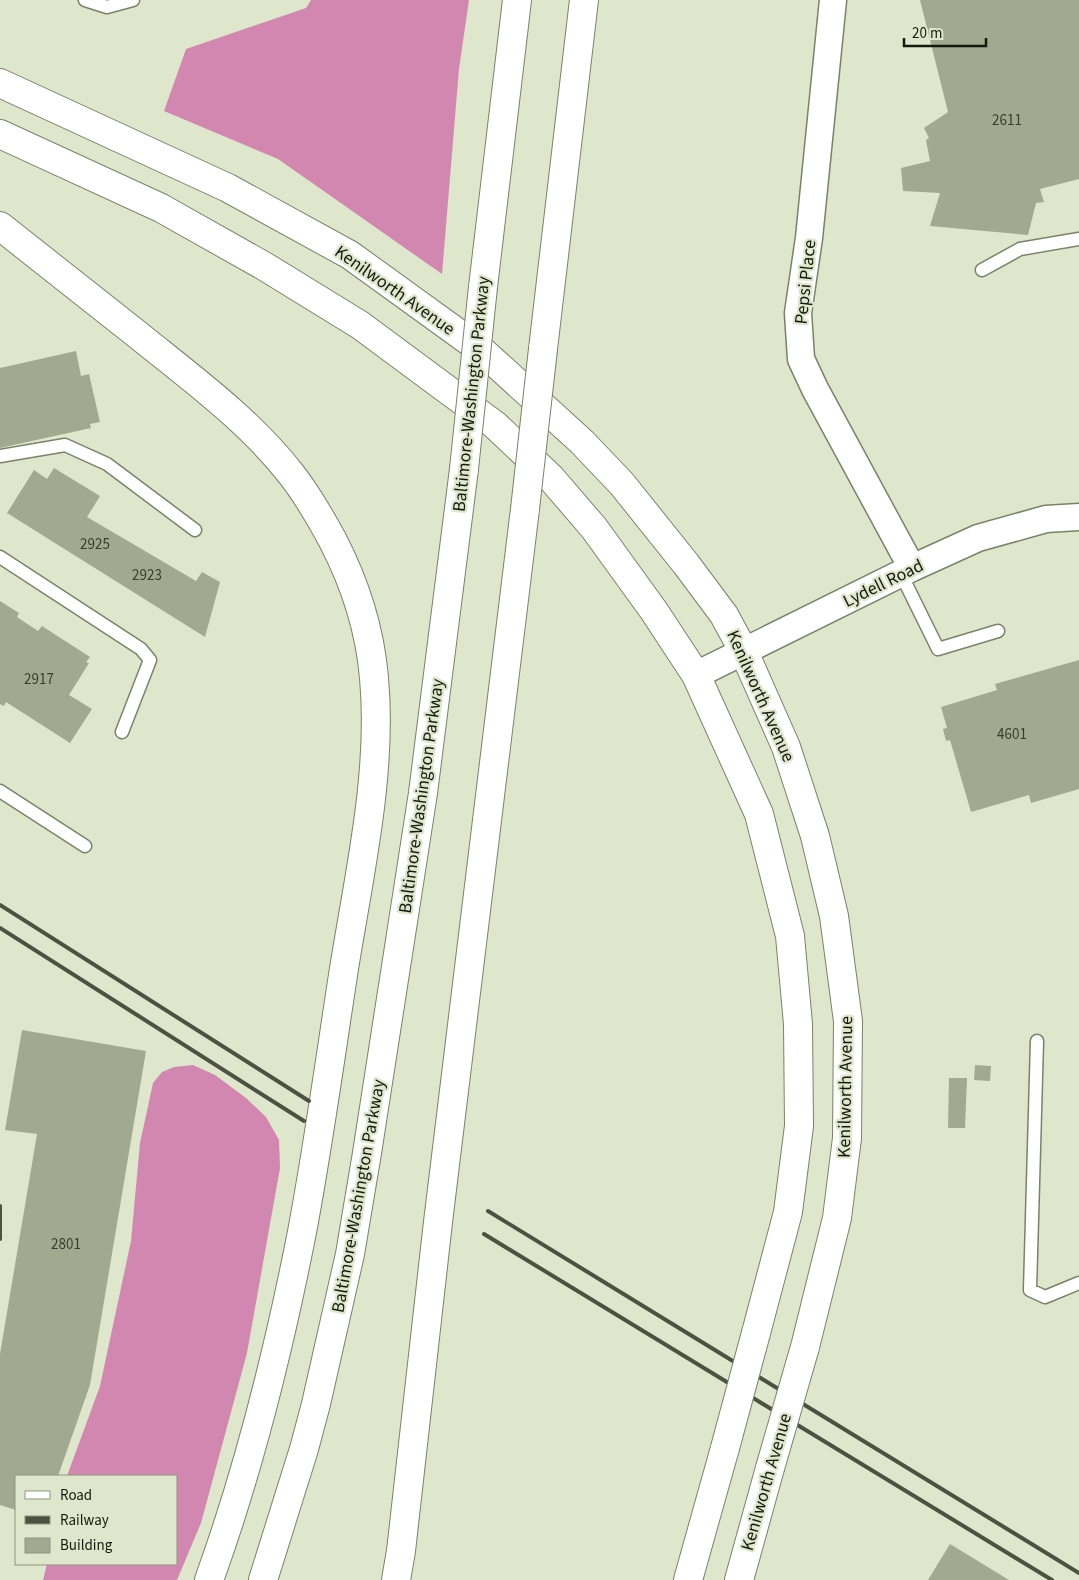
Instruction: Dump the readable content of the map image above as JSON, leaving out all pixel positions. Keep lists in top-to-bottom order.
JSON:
{
  "streets": {
    "main road": ["Kenilworth Avenue", "Baltimore-Washington Parkway"],
    "street": ["Pepsi Place", "Lydell Road"]
  },
  "crossings": [
    ["Pepsi Place", "Lydell Road"],
    ["Kenilworth Avenue", "Lydell Road"]
  ],
  "house_numbers": [
    "2611",
    "2925",
    "2923",
    "2917",
    "4601",
    "2801"
  ],
  "legend": ["Road", "Railway", "Building"],
  "scale_bar": "20 m"
}
